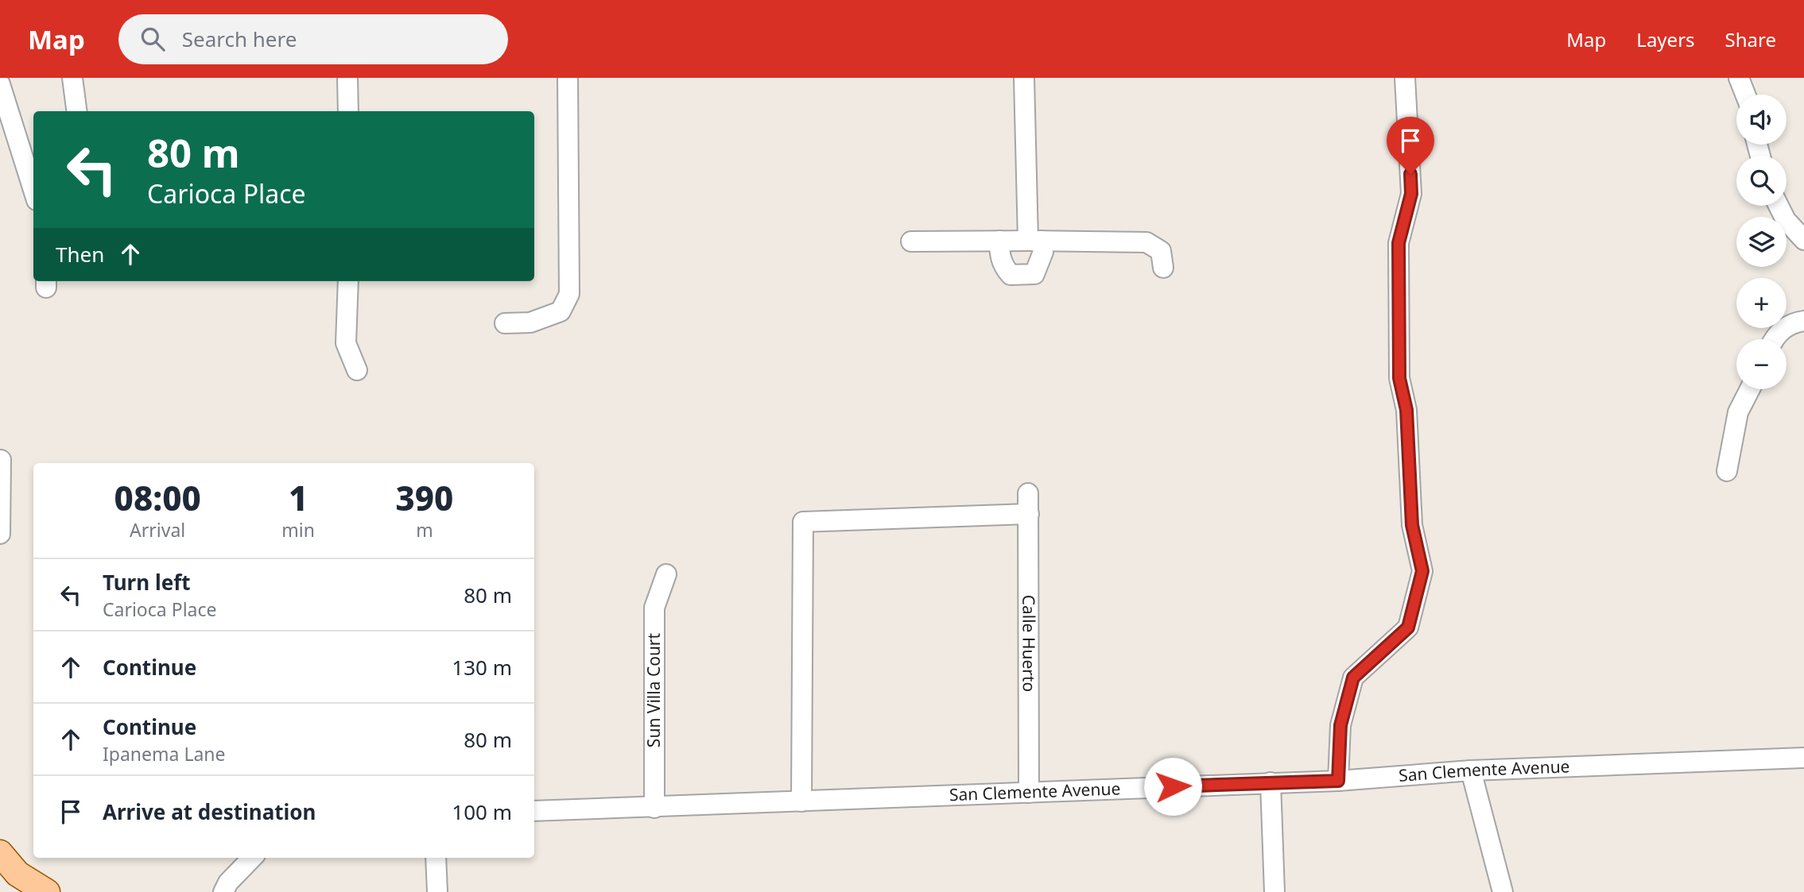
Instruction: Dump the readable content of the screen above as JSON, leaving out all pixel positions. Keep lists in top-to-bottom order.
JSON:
{
  "streets": {
    "street": ["Calle Huerto", "Sun Villa Court", "San Clemente Avenue"]
  },
  "crossings": [
    ["Calle Huerto", "San Clemente Avenue"],
    ["Sun Villa Court", "San Clemente Avenue"]
  ],
  "page": {
    "header": "Map",
    "search": "Search here",
    "nav": ["Map", "Layers", "Share"],
    "map_buttons": ["+", "−"],
    "turn": ["80 m", "Carioca Place"],
    "then": "Then",
    "eta": [
      "08:00",
      "Arrival",
      "1",
      "min",
      "390",
      "m"
    ],
    "list": [
      {
        "name": "Turn left",
        "note": "Carioca Place",
        "value": "80 m"
      },
      {
        "name": "Continue",
        "value": "130 m"
      },
      {
        "name": "Continue",
        "note": "Ipanema Lane",
        "value": "80 m"
      },
      {
        "name": "Arrive at destination",
        "value": "100 m"
      }
    ]
  }
}
